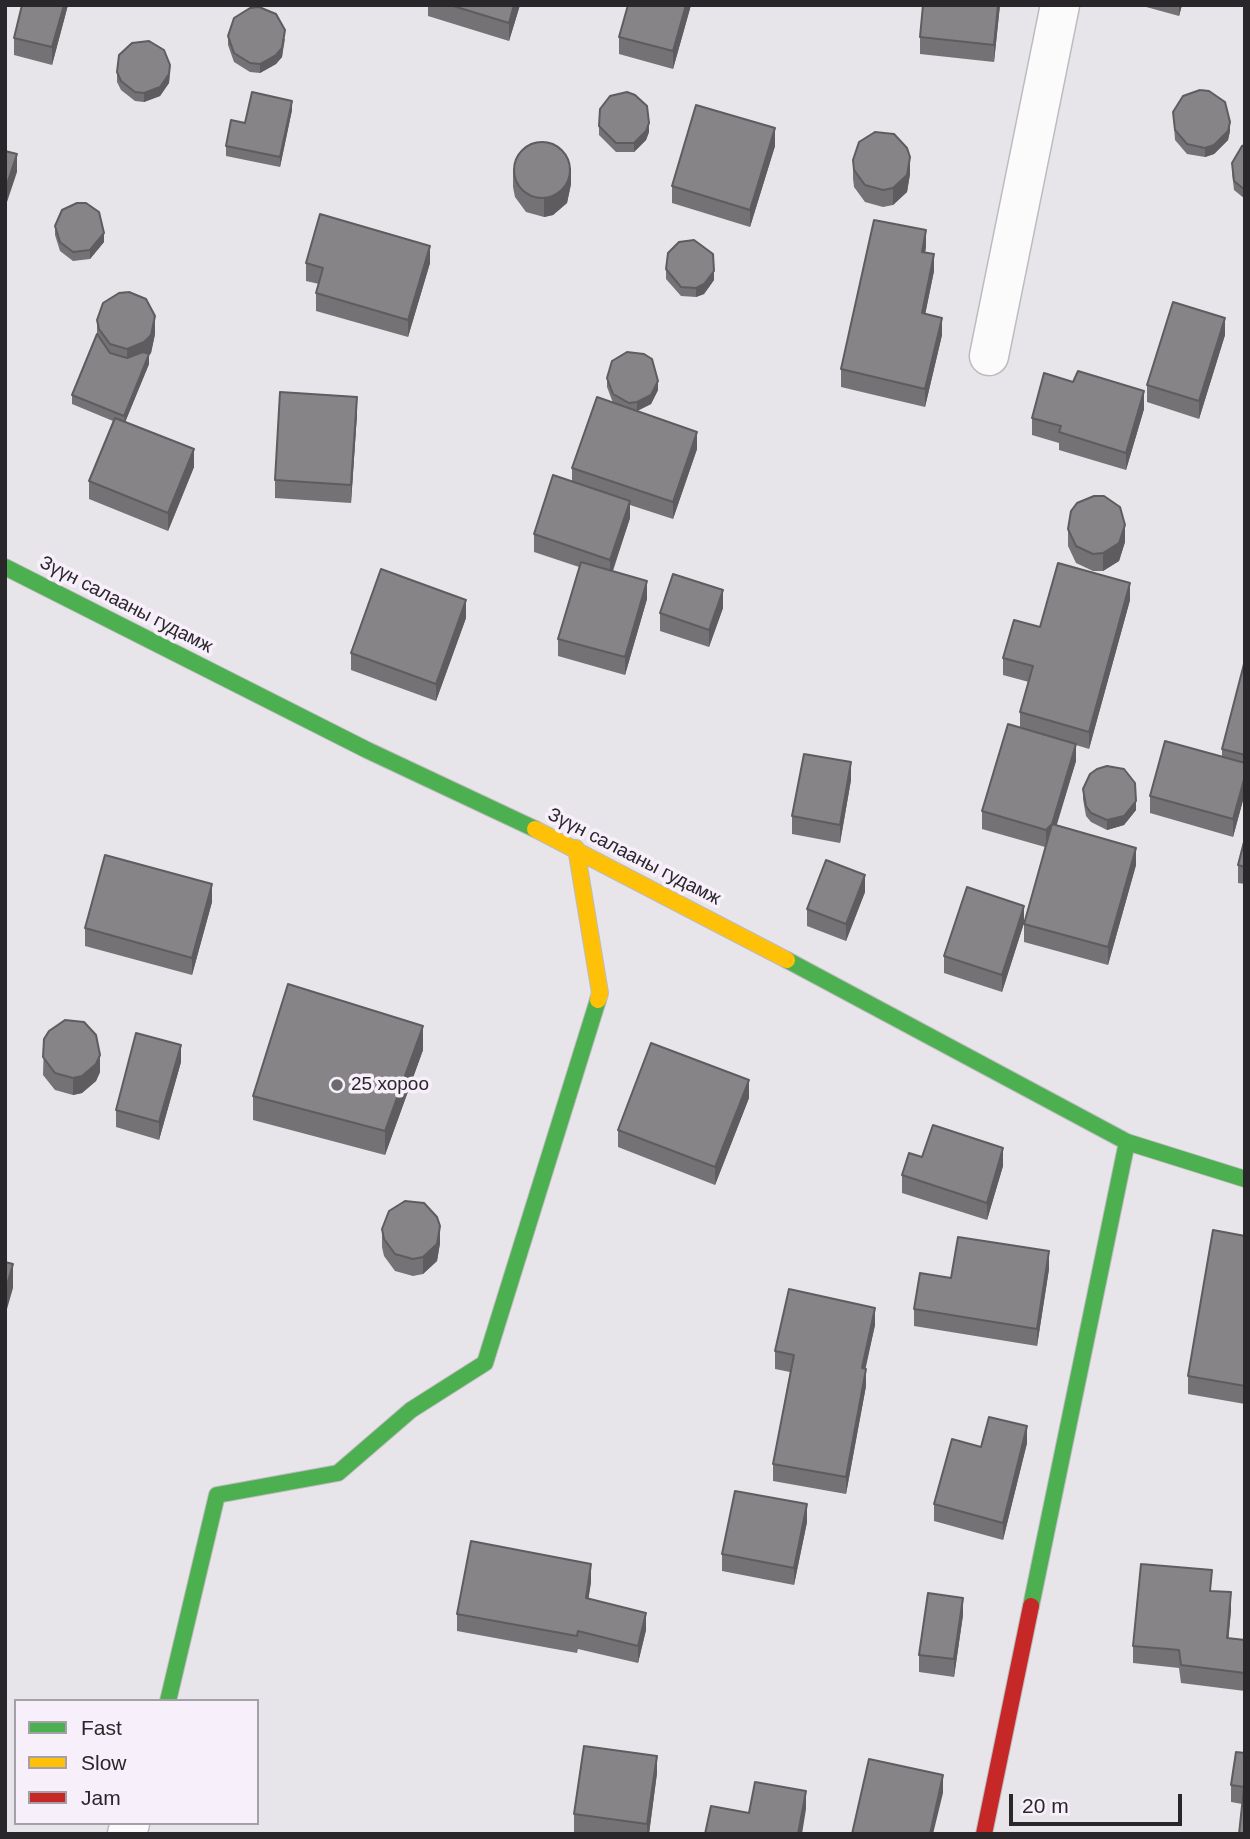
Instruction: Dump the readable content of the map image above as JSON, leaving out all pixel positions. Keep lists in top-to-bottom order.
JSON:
{
  "streets": {
    "street": ["Зүүн салааны гудамж"]
  },
  "places": ["25 хороо"],
  "legend": ["Fast", "Slow", "Jam"],
  "scale_bar": "20 m"
}
